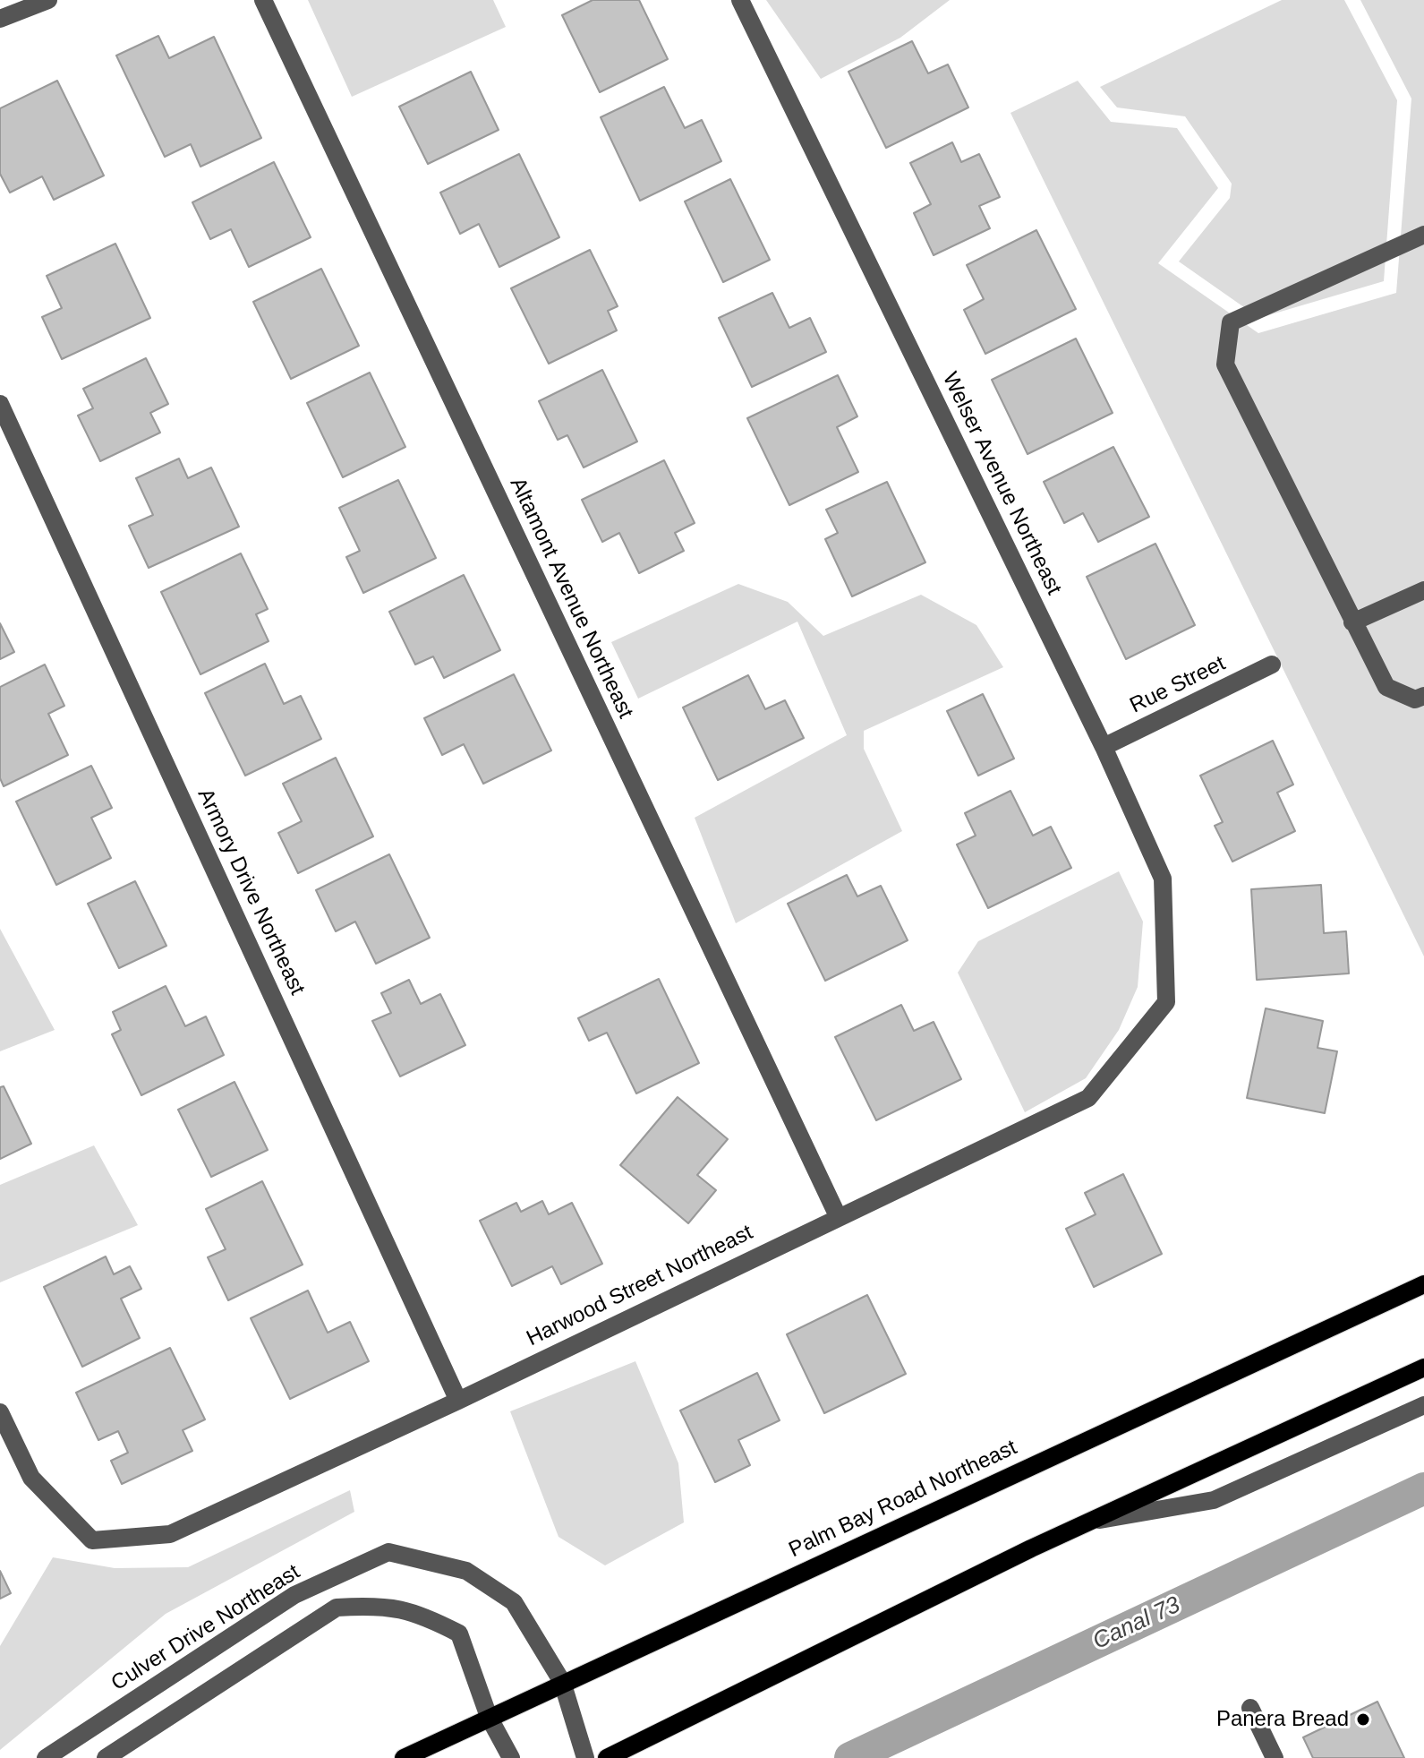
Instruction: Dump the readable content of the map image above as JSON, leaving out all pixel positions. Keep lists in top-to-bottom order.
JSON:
{
  "streets": {
    "main road": ["Palm Bay Road Northeast"],
    "street": [
      "Welser Avenue Northeast",
      "Altamont Avenue Northeast",
      "Rue Street",
      "Armory Drive Northeast",
      "Harwood Street Northeast",
      "Culver Drive Northeast"
    ]
  },
  "crossings": [
    ["Welser Avenue Northeast", "Rue Street"],
    ["Welser Avenue Northeast", "Harwood Street Northeast"],
    ["Altamont Avenue Northeast", "Harwood Street Northeast"],
    ["Armory Drive Northeast", "Harwood Street Northeast"],
    ["Palm Bay Road Northeast", "Culver Drive Northeast"]
  ],
  "water": ["Canal 73"],
  "places": ["Panera Bread"]
}
